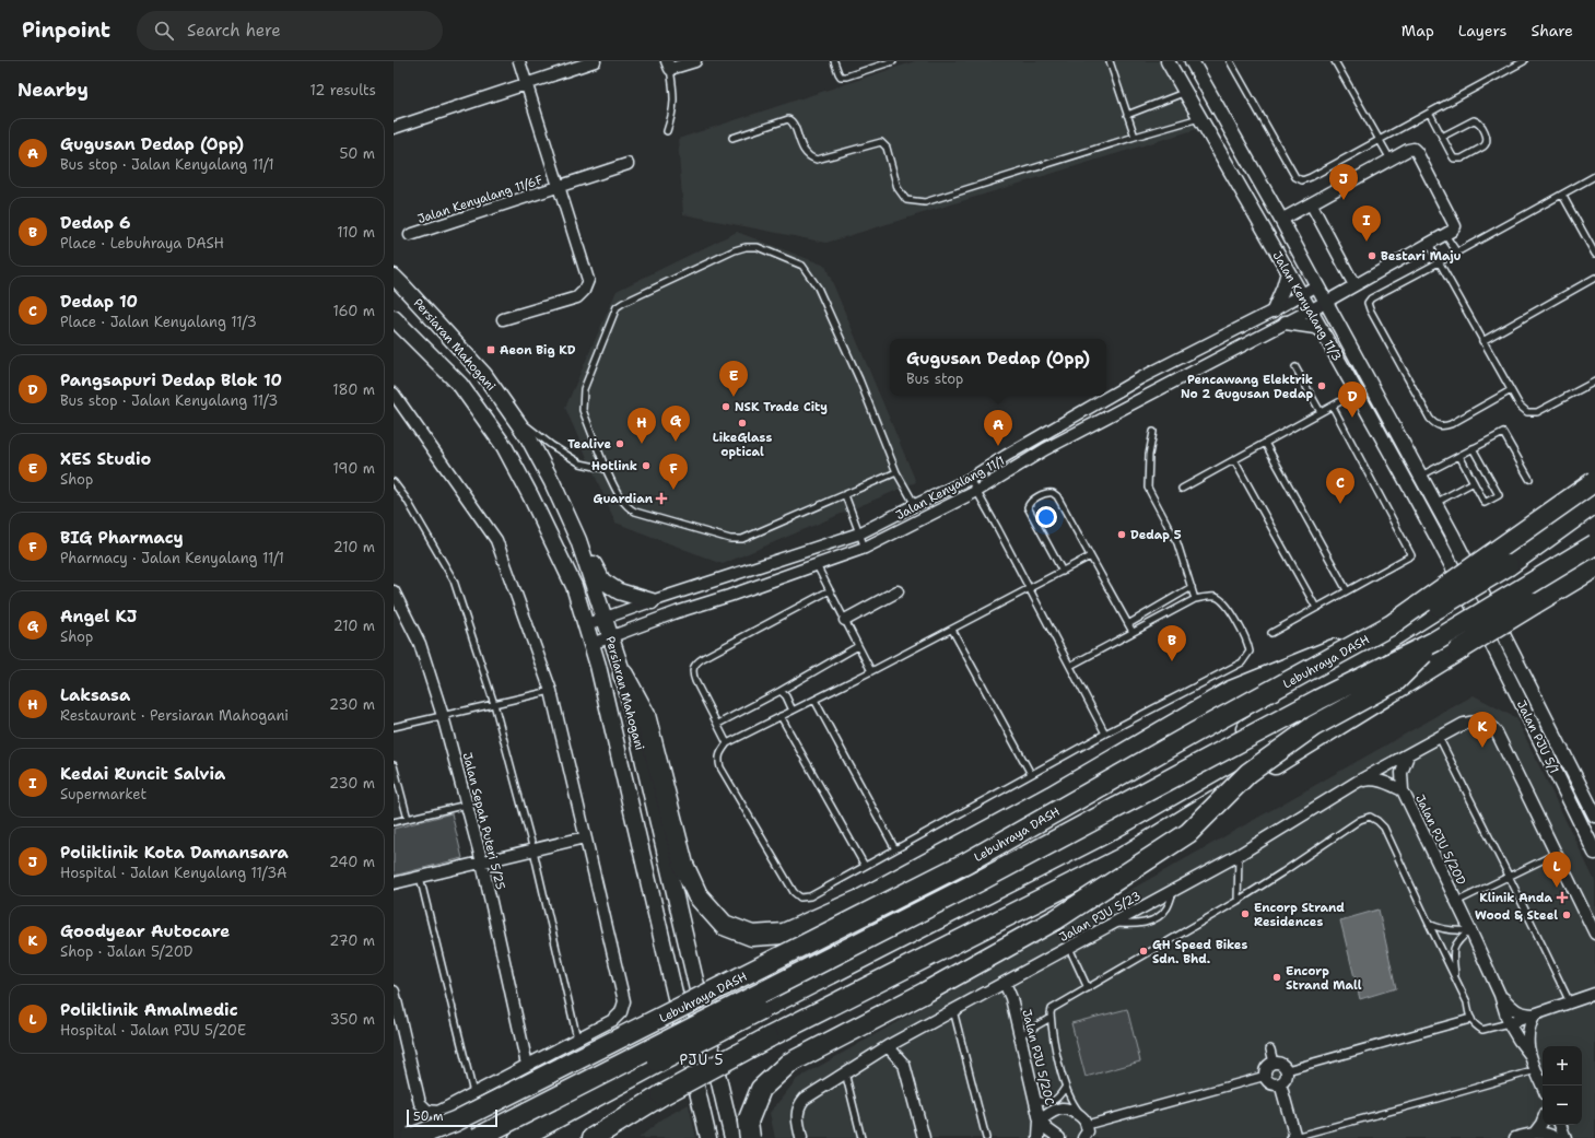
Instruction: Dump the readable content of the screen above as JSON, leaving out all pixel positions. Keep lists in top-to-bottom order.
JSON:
{
  "streets": {
    "highway": ["Lebuhraya DASH"],
    "main road": ["Persiaran Mahogani"],
    "street": [
      "Jalan Kenyalang 11/6F",
      "Jalan Kenyalang 11/3",
      "Jalan Kenyalang 11/1",
      "Jalan PJU 5/1",
      "Jalan Sepah Puteri 5/25",
      "Jalan PJU 5/20D",
      "Jalan PJU 5/23",
      "Jalan PJU 5/20C"
    ]
  },
  "crossings": [
    ["Jalan Kenyalang 11/3", "Jalan Kenyalang 11/1"],
    ["Jalan Kenyalang 11/3", "Jalan PJU 5/1"],
    ["Persiaran Mahogani", "Jalan Kenyalang 11/1"],
    ["Jalan PJU 5/20D", "Jalan PJU 5/23"],
    ["Jalan PJU 5/23", "Jalan PJU 5/20C"]
  ],
  "districts": ["PJU 5"],
  "places": {
    "other": [
      "Bestari Maju",
      "Pencawang Elektrik No 2 Gugusan Dedap",
      "NSK Trade City",
      "LikeGlass optical",
      "Tealive",
      "Hotlink",
      "Dedap 5",
      "Encorp Strand Residences",
      "Wood & Steel",
      "GH Speed Bikes Sdn. Bhd.",
      "Encorp Strand Mall"
    ],
    "transit": ["Aeon Big KD"],
    "health": ["Guardian", "Klinik Anda"]
  },
  "scale_bar": "50 m",
  "page": {
    "header": "Pinpoint",
    "search": "Search here",
    "nav": ["Map", "Layers", "Share"],
    "heading": ["Nearby", "12 results"],
    "list": [
      {
        "mark": "A",
        "name": "Gugusan Dedap (Opp)",
        "note": "Bus stop · Jalan Kenyalang 11/1",
        "value": "50 m"
      },
      {
        "mark": "B",
        "name": "Dedap 6",
        "note": "Place · Lebuhraya DASH",
        "value": "110 m"
      },
      {
        "mark": "C",
        "name": "Dedap 10",
        "note": "Place · Jalan Kenyalang 11/3",
        "value": "160 m"
      },
      {
        "mark": "D",
        "name": "Pangsapuri Dedap Blok 10",
        "note": "Bus stop · Jalan Kenyalang 11/3",
        "value": "180 m"
      },
      {
        "mark": "E",
        "name": "XES Studio",
        "note": "Shop",
        "value": "190 m"
      },
      {
        "mark": "F",
        "name": "BIG Pharmacy",
        "note": "Pharmacy · Jalan Kenyalang 11/1",
        "value": "210 m"
      },
      {
        "mark": "G",
        "name": "Angel KJ",
        "note": "Shop",
        "value": "210 m"
      },
      {
        "mark": "H",
        "name": "Laksasa",
        "note": "Restaurant · Persiaran Mahogani",
        "value": "230 m"
      },
      {
        "mark": "I",
        "name": "Kedai Runcit Salvia",
        "note": "Supermarket",
        "value": "230 m"
      },
      {
        "mark": "J",
        "name": "Poliklinik Kota Damansara",
        "note": "Hospital · Jalan Kenyalang 11/3A",
        "value": "240 m"
      },
      {
        "mark": "K",
        "name": "Goodyear Autocare",
        "note": "Shop · Jalan 5/20D",
        "value": "270 m"
      },
      {
        "mark": "L",
        "name": "Poliklinik Amalmedic",
        "note": "Hospital · Jalan PJU 5/20E",
        "value": "350 m"
      }
    ],
    "pins": [
      "J",
      "I",
      "E",
      "D",
      "G",
      "H",
      "A",
      "F",
      "C",
      "B",
      "K",
      "L"
    ],
    "popup": ["Gugusan Dedap (Opp)", "Bus stop"],
    "map_buttons": ["+", "−"],
    "scale": "50 m"
  }
}
